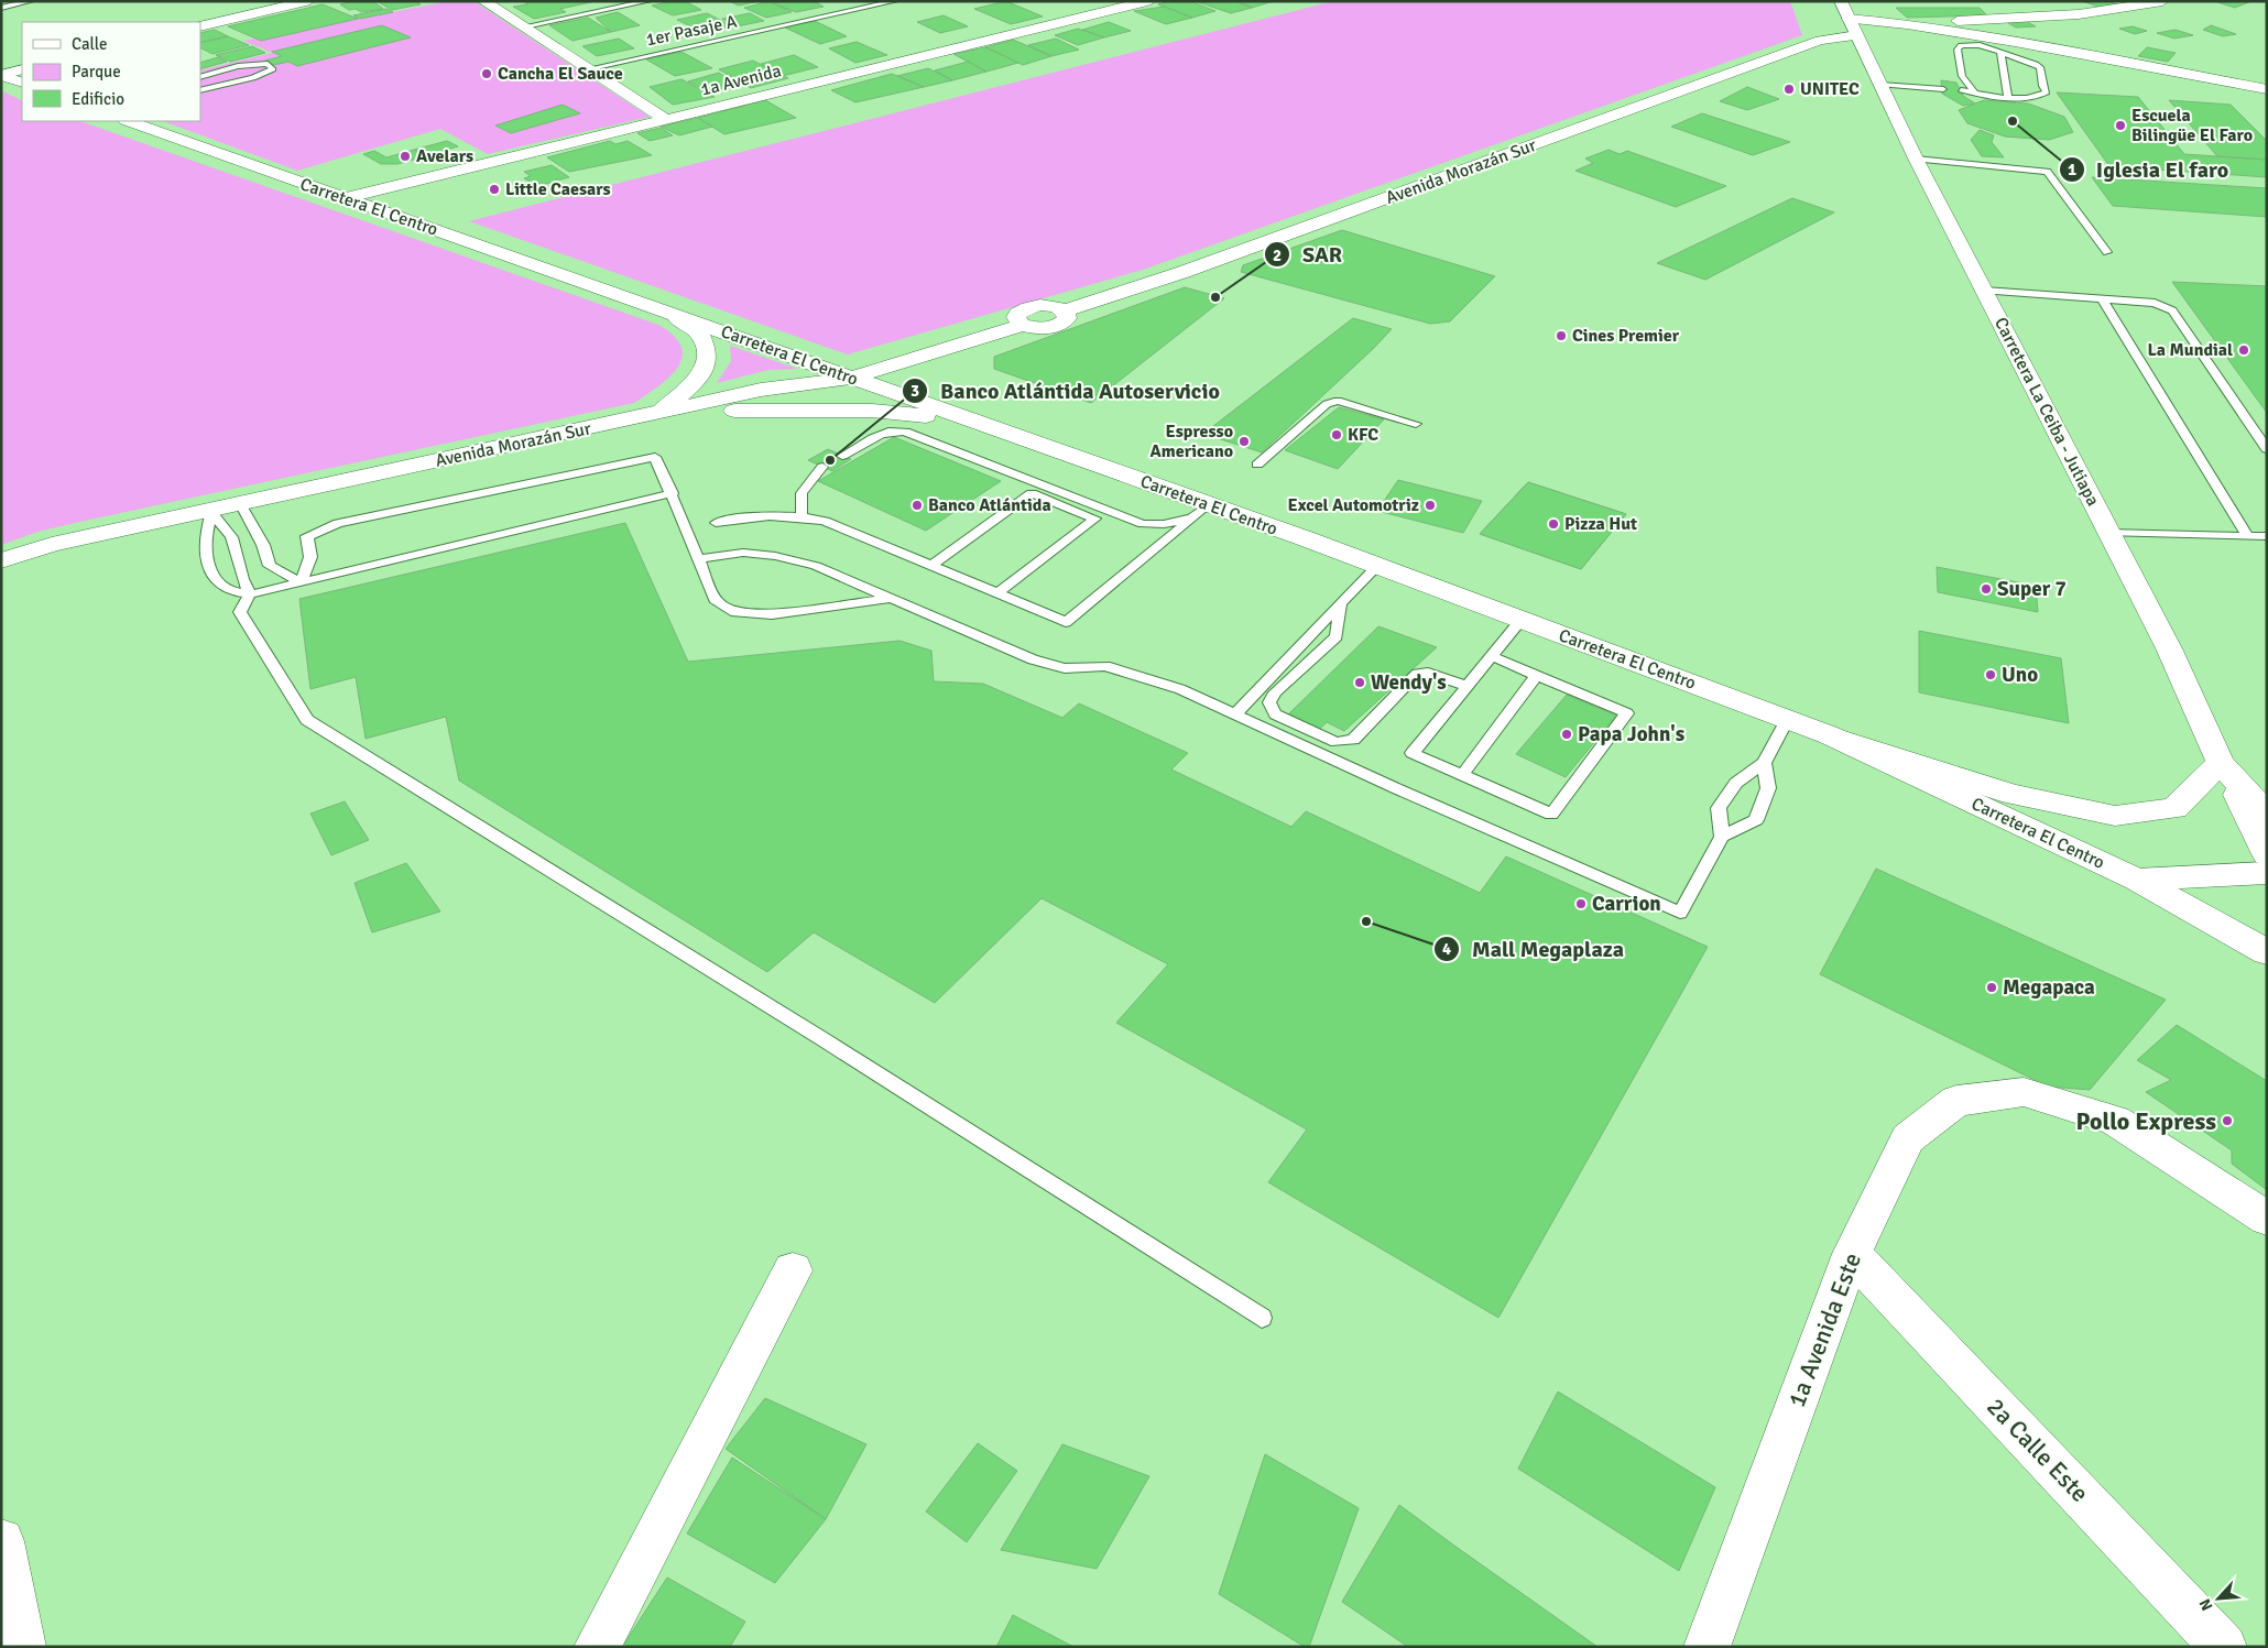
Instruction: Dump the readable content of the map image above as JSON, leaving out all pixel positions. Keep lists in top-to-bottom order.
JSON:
{
  "streets": {
    "street": [
      "1a Avenida",
      "Avenida Morazán Sur",
      "Carretera El Centro",
      "Carretera La Ceiba - Jutiapa",
      "1a Avenida Este",
      "2a Calle Este"
    ],
    "lane": ["1er Pasaje A"]
  },
  "crossings": [
    ["1a Avenida", "Carretera El Centro"],
    ["Avenida Morazán Sur", "Carretera El Centro"],
    ["Avenida Morazán Sur", "Carretera La Ceiba - Jutiapa"],
    ["1a Avenida Este", "2a Calle Este"]
  ],
  "places": [
    "Cancha El Sauce",
    "UNITEC",
    "Iglesia El faro",
    "Escuela Bilingüe El Faro",
    "Avelars",
    "Little Caesars",
    "SAR",
    "Cines Premier",
    "La Mundial",
    "KFC",
    "Espresso Americano",
    "Banco Atlántida Autoservicio",
    "Banco Atlántida",
    "Excel Automotriz",
    "Pizza Hut",
    "Super 7",
    "Uno",
    "Wendy's",
    "Papa John's",
    "Carrion",
    "Mall Megaplaza",
    "Megapaca",
    "Pollo Express"
  ],
  "legend": ["Calle", "Parque", "Edificio"],
  "north": "bottom left"
}
